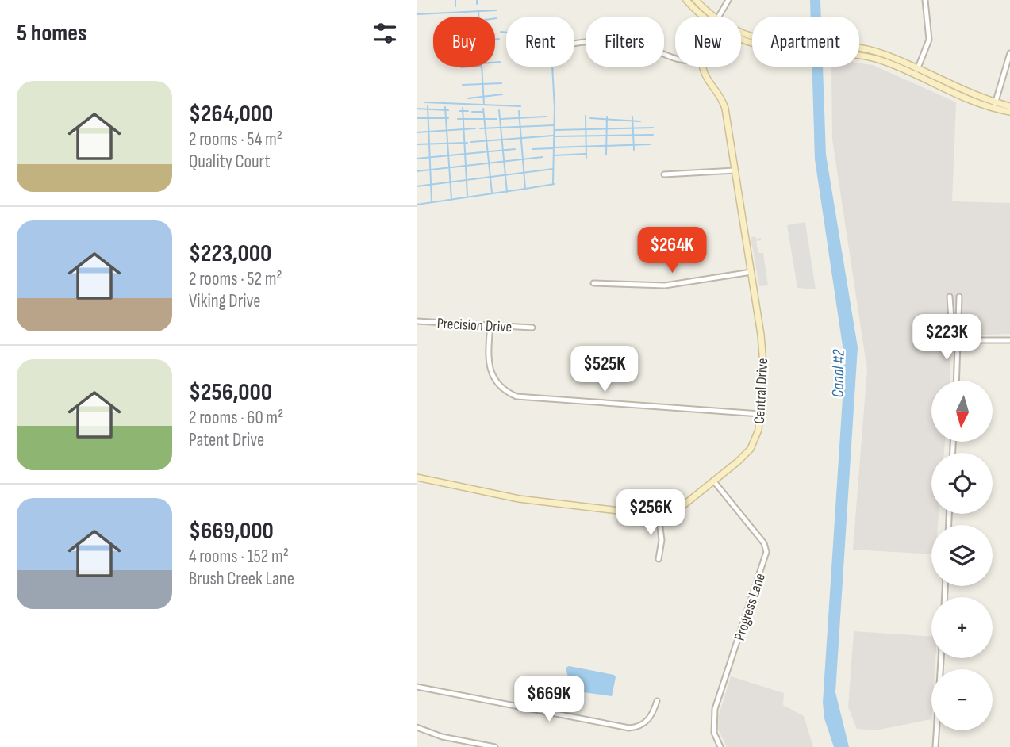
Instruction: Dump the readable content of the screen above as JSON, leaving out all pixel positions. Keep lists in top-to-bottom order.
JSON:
{
  "streets": {
    "street": ["Precision Drive", "Central Drive", "Progress Lane"]
  },
  "crossings": [
    ["Central Drive", "Progress Lane"]
  ],
  "water": ["Canal #2"],
  "north": "bottom",
  "page": {
    "heading": "5 homes",
    "chip": [
      "Buy",
      "Rent",
      "Filters",
      "New",
      "Apartment"
    ],
    "list": [
      {
        "name": "$264,000",
        "note": "2 rooms · 54 m² · Quality Court"
      },
      {
        "name": "$223,000",
        "note": "2 rooms · 52 m² · Viking Drive"
      },
      {
        "name": "$256,000",
        "note": "2 rooms · 60 m² · Patent Drive"
      },
      {
        "name": "$669,000",
        "note": "4 rooms · 152 m² · Brush Creek Lane"
      }
    ],
    "price": [
      "$264K",
      "$223K",
      "$525K",
      "$256K",
      "$669K"
    ],
    "map_buttons": ["+", "−"]
  }
}
